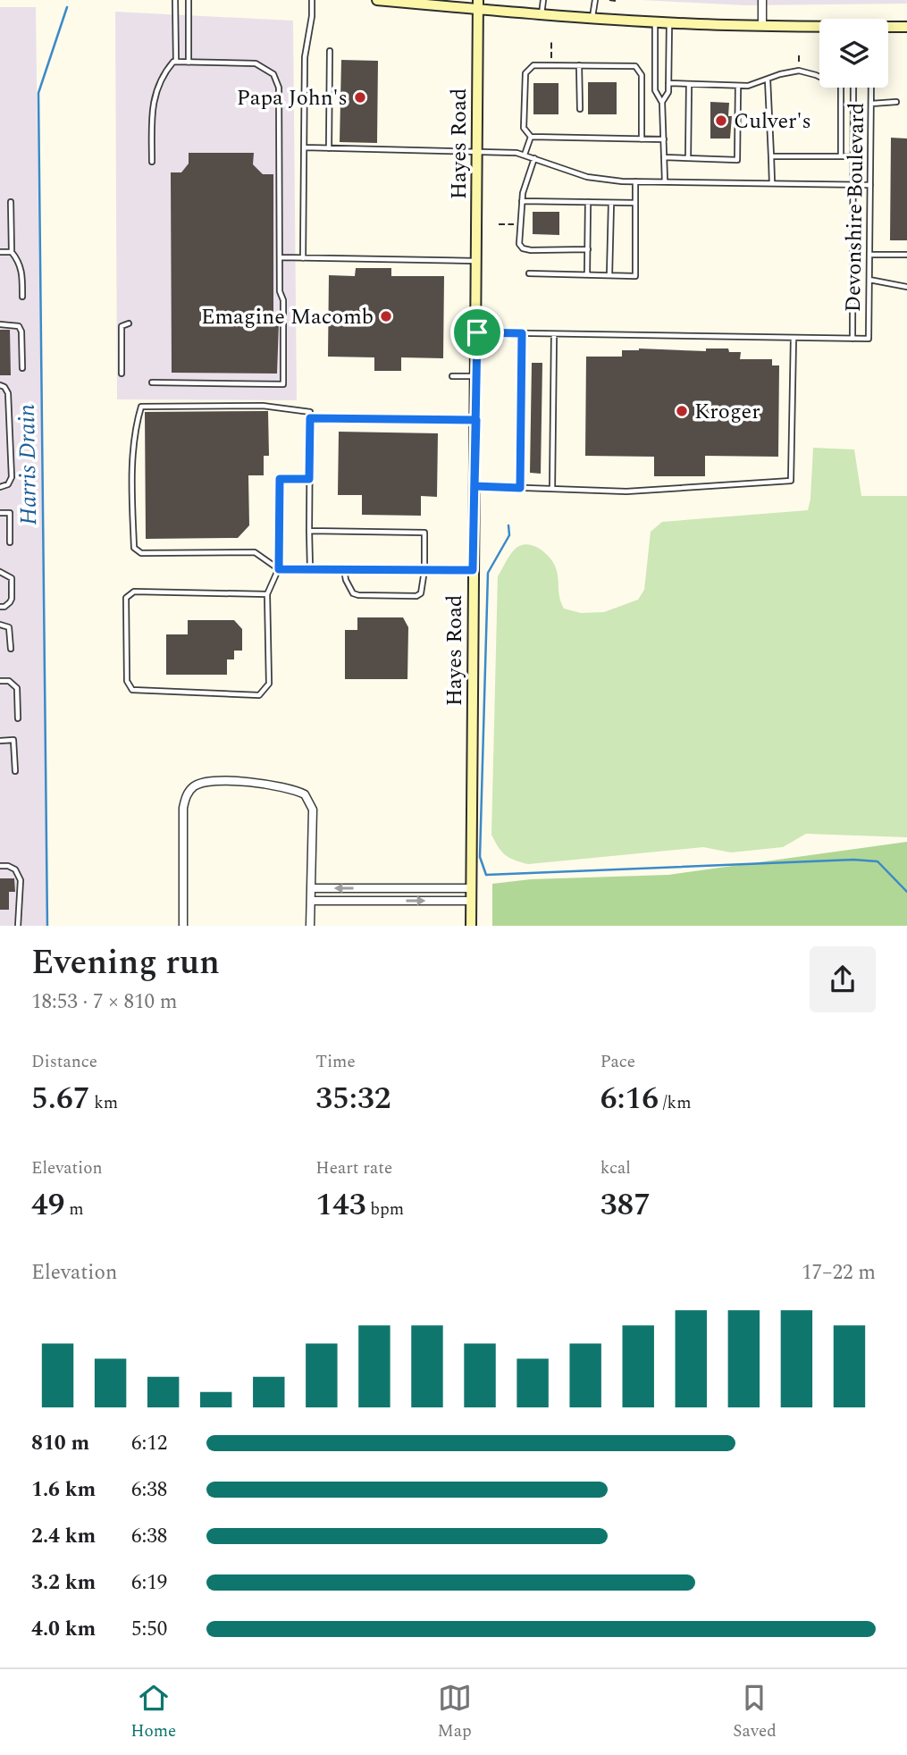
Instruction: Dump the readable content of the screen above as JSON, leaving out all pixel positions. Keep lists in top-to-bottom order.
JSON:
{
  "streets": {
    "street": ["Hayes Road"],
    "lane": ["Devonshire Boulevard"]
  },
  "water": ["Harris Drain"],
  "places": [
    "Papa John's",
    "Culver's",
    "Emagine Macomb",
    "Kroger"
  ],
  "page": {
    "heading": ["Evening run", "18:53 · 7 × 810 m"],
    "stats": [
      ["Distance", "5.67 km"],
      ["Time", "35:32"],
      ["Pace", "6:16 /km"],
      ["Elevation", "49 m"],
      ["Heart rate", "143 bpm"],
      ["kcal", "387"]
    ],
    "chart": ["Elevation", "17–22 m"],
    "list": [
      {
        "name": "810 m",
        "note": "6:12"
      },
      {
        "name": "1.6 km",
        "note": "6:38"
      },
      {
        "name": "2.4 km",
        "note": "6:38"
      },
      {
        "name": "3.2 km",
        "note": "6:19"
      },
      {
        "name": "4.0 km",
        "note": "5:50"
      }
    ],
    "tabs": ["Home", "Map", "Saved"]
  }
}
